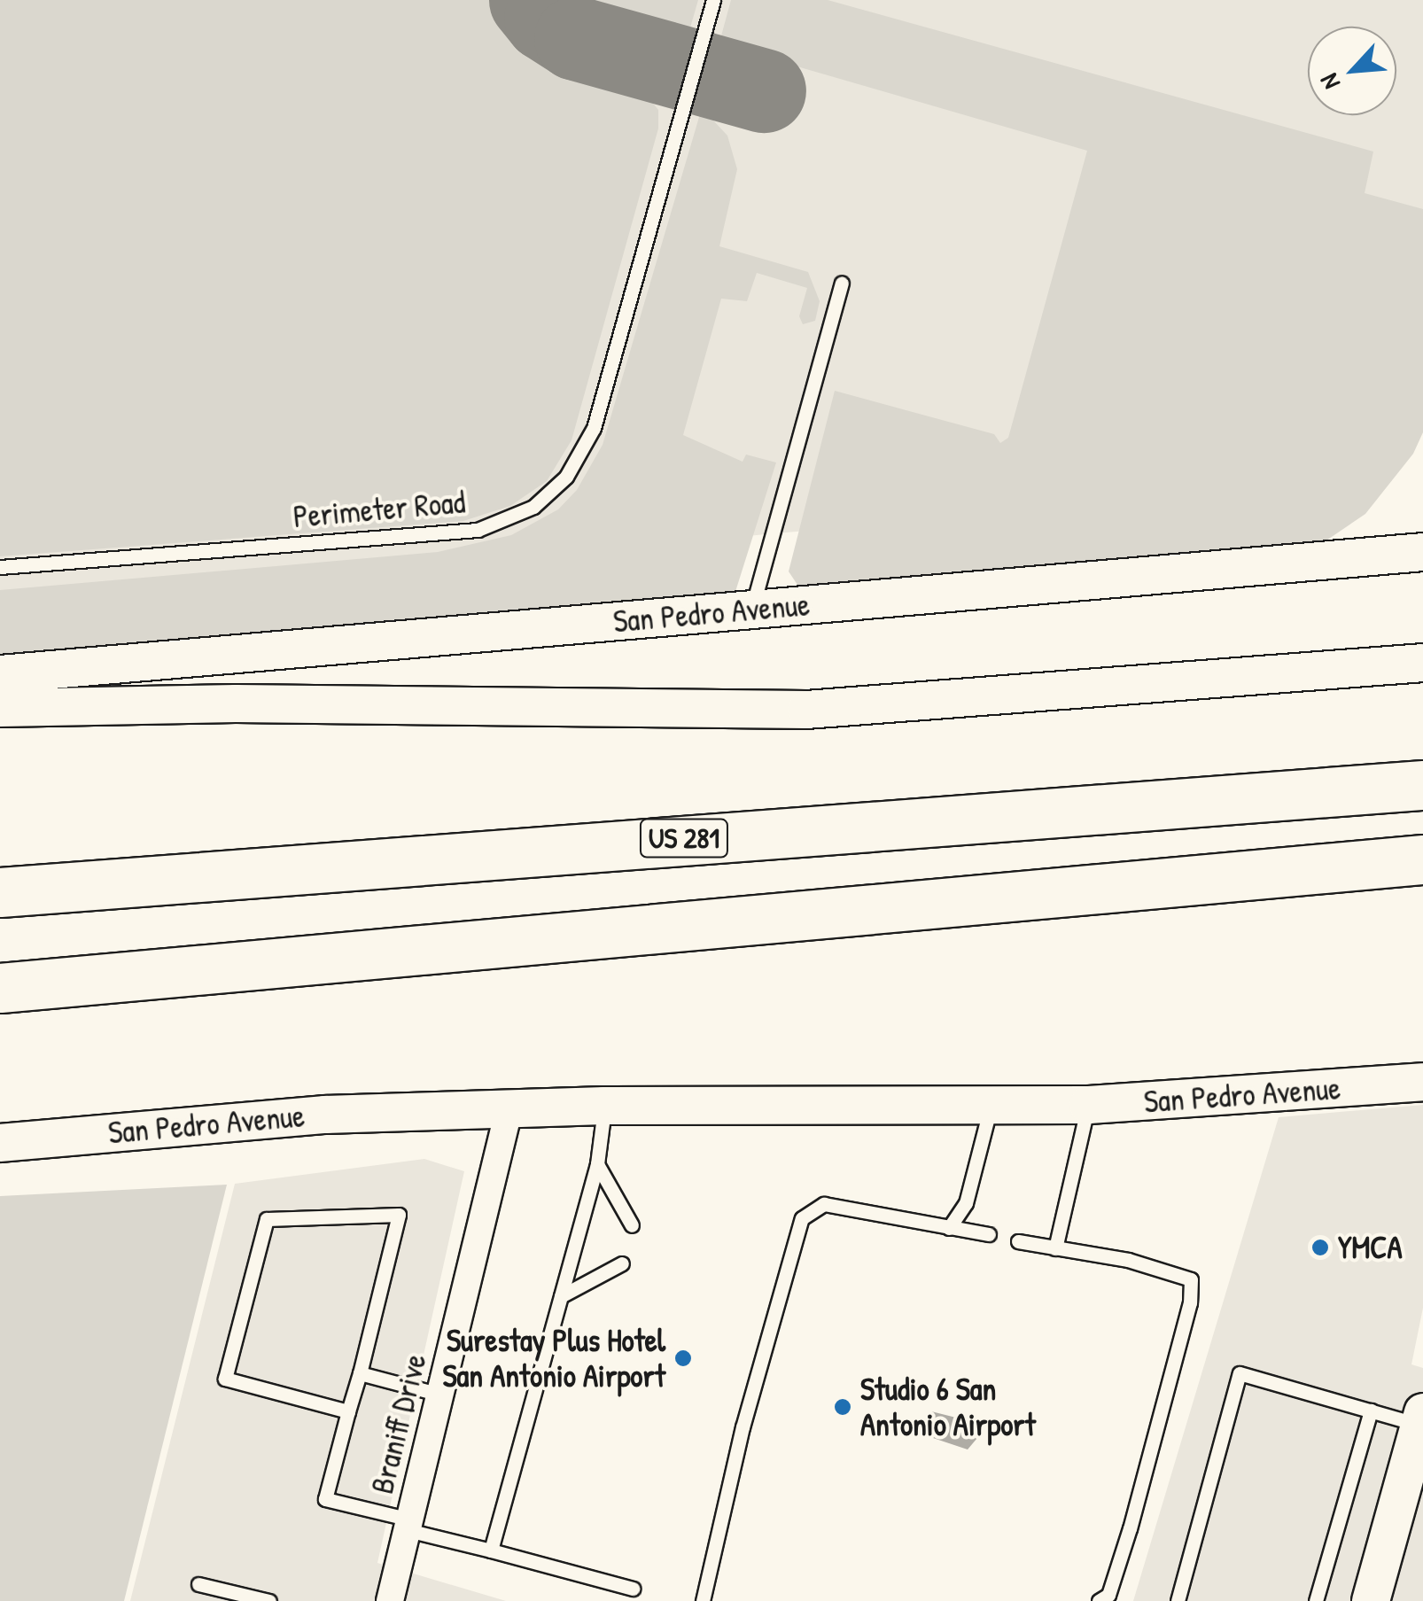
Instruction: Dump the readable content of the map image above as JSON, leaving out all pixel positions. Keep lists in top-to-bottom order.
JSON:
{
  "streets": {
    "highway": ["US 281"],
    "main road": ["San Pedro Avenue"],
    "street": ["Braniff Drive"],
    "lane": ["Perimeter Road"]
  },
  "crossings": [
    ["San Pedro Avenue", "Braniff Drive"]
  ],
  "places": ["YMCA", "Surestay Plus Hotel San Antonio Airport", "Studio 6 San Antonio Airport"],
  "north": "bottom left"
}
